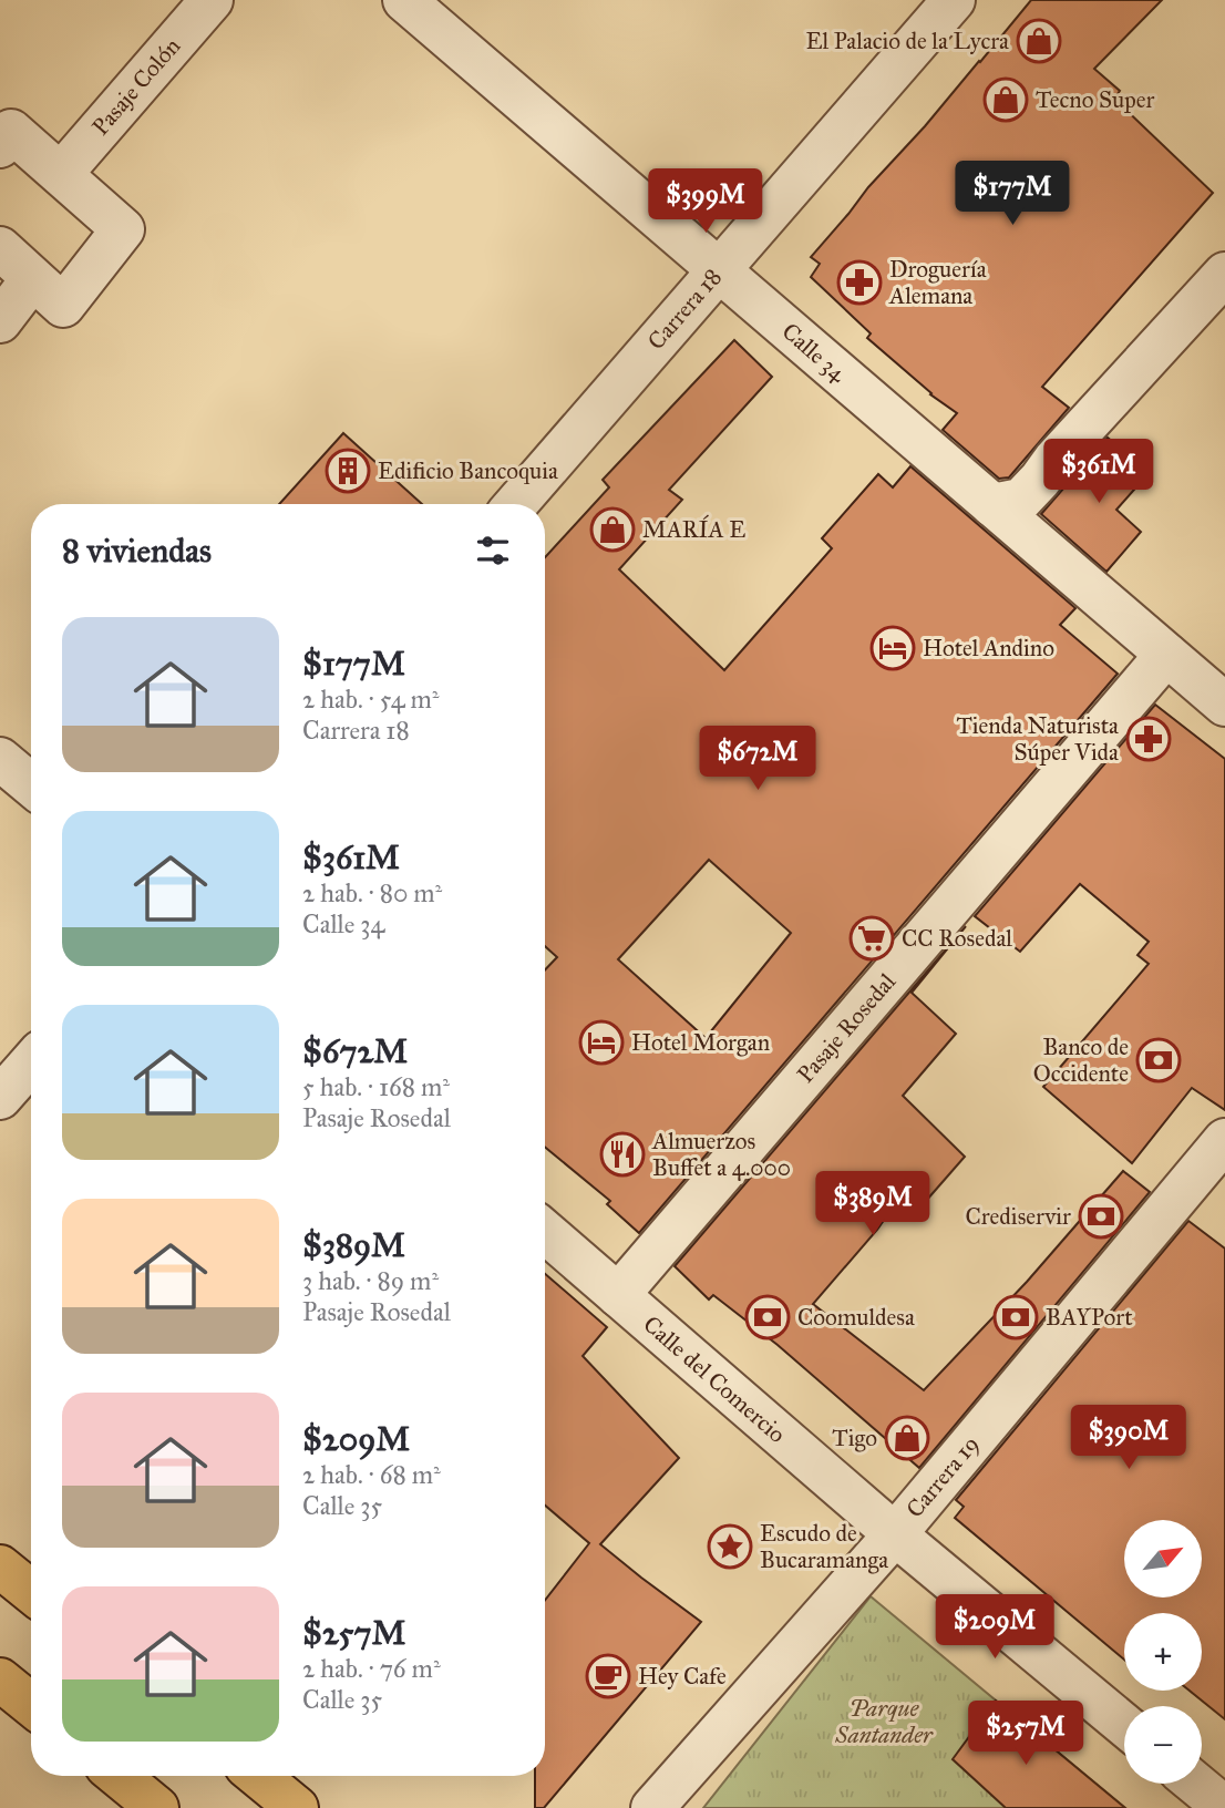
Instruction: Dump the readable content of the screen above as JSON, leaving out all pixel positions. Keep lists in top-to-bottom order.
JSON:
{
  "streets": {
    "street": [
      "Pasaje Colón",
      "Carrera 18",
      "Calle 34",
      "Pasaje Rosedal",
      "Calle del Comercio",
      "Carrera 19"
    ]
  },
  "crossings": [
    ["Carrera 18", "Calle 34"],
    ["Calle 34", "Pasaje Rosedal"],
    ["Pasaje Rosedal", "Calle del Comercio"],
    ["Calle del Comercio", "Carrera 19"]
  ],
  "parks": ["Parque Santander"],
  "places": {
    "shop": [
      "El Palacio de la Lycra",
      "Tecno Super",
      "MARÍA E",
      "Tigo"
    ],
    "pharmacy": ["Droguería Alemana", "Tienda Naturista Súper Vida"],
    "building": ["Edificio Bancoquia"],
    "hotel": ["Hotel Andino", "Hotel Morgan"],
    "supermarket": ["CC Rosedal"],
    "bank": [
      "Banco de Occidente",
      "Crediservir",
      "Coomuldesa",
      "BAYPort"
    ],
    "restaurant": ["Almuerzos Buffet a 4.000"],
    "place": ["Escudo de Bucaramanga"],
    "cafe": ["Hey Cafe"]
  },
  "north": "top right",
  "page": {
    "price": [
      "$177M",
      "$399M",
      "$361M",
      "$672M",
      "$389M",
      "$390M",
      "$209M",
      "$257M"
    ],
    "heading": "8 viviendas",
    "list": [
      {
        "name": "$177M",
        "note": "2 hab. · 54 m² · Carrera 18"
      },
      {
        "name": "$361M",
        "note": "2 hab. · 80 m² · Calle 34"
      },
      {
        "name": "$672M",
        "note": "5 hab. · 168 m² · Pasaje Rosedal"
      },
      {
        "name": "$389M",
        "note": "3 hab. · 89 m² · Pasaje Rosedal"
      },
      {
        "name": "$209M",
        "note": "2 hab. · 68 m² · Calle 35"
      },
      {
        "name": "$257M",
        "note": "2 hab. · 76 m² · Calle 35"
      }
    ],
    "map_buttons": ["+", "−"]
  }
}
